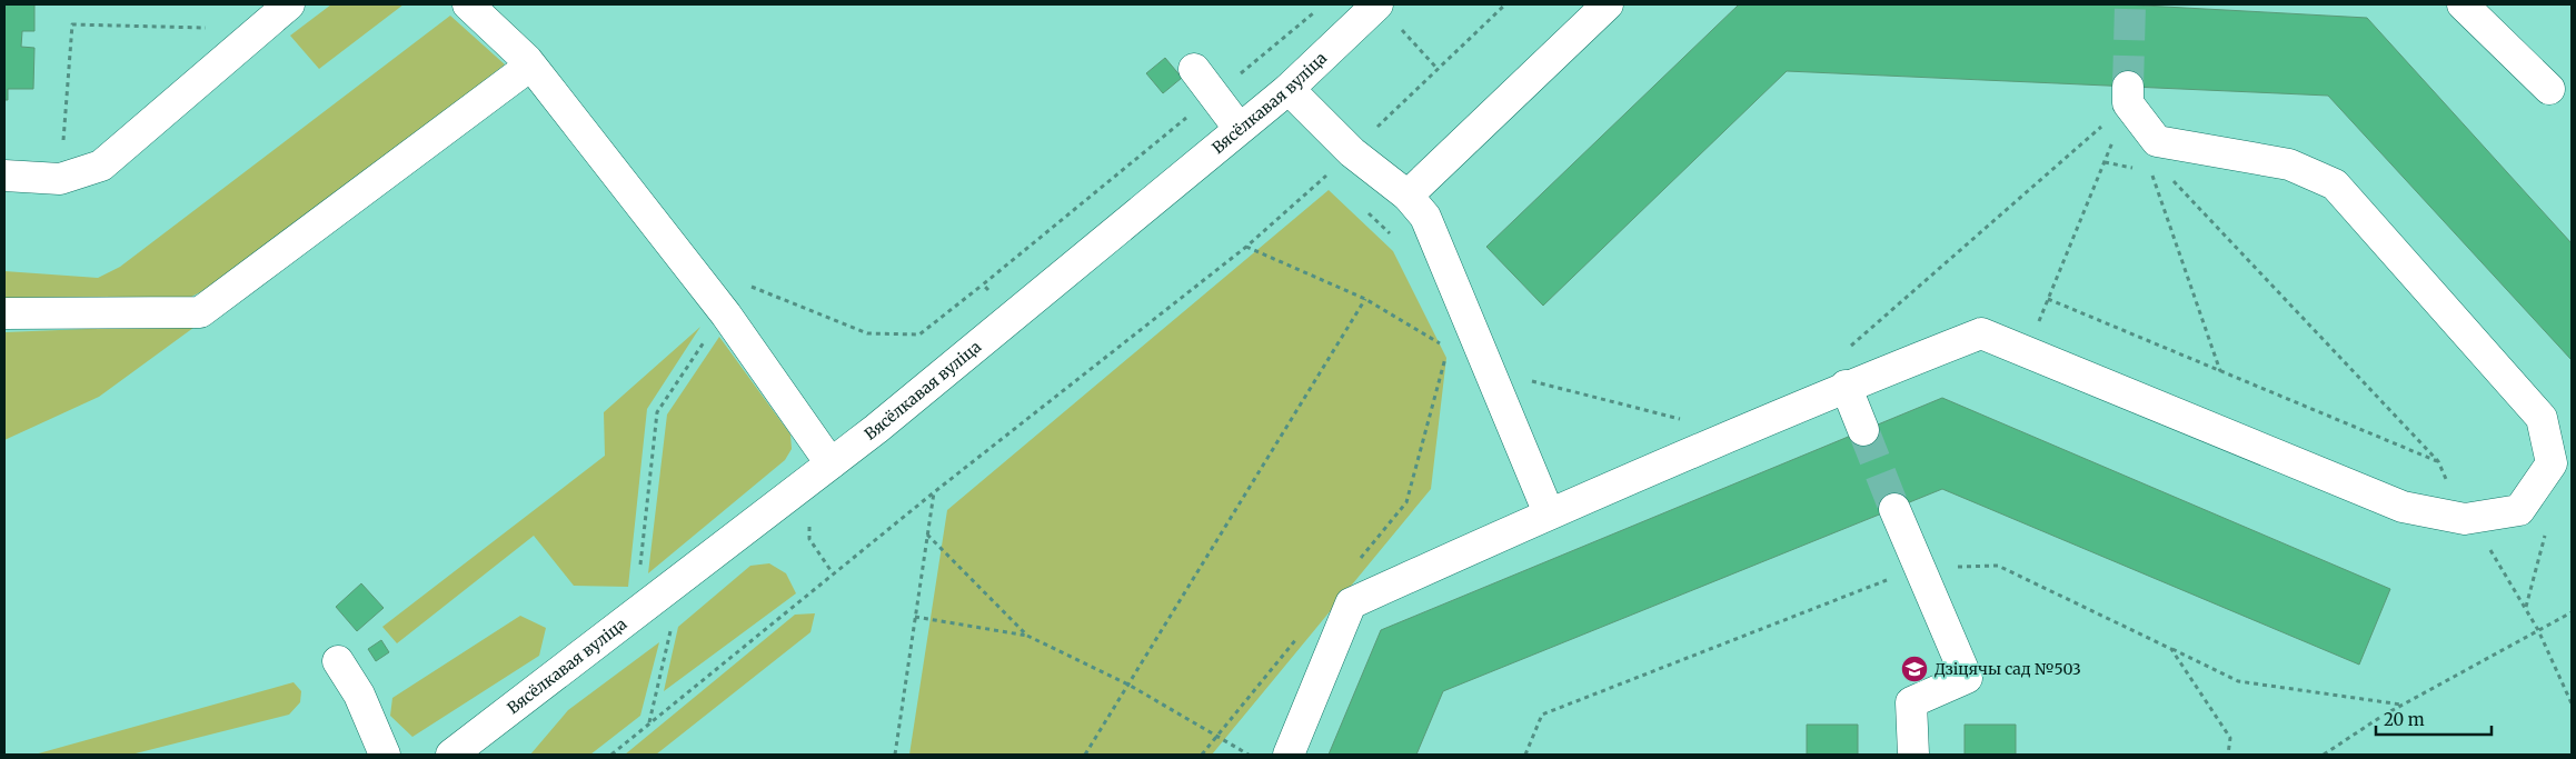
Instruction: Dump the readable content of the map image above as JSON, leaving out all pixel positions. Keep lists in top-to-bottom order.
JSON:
{
  "streets": {
    "street": ["Вясёлкавая вуліца"]
  },
  "places": {
    "school or university": ["Дзіцячы сад №503"]
  },
  "scale_bar": "20 m"
}
